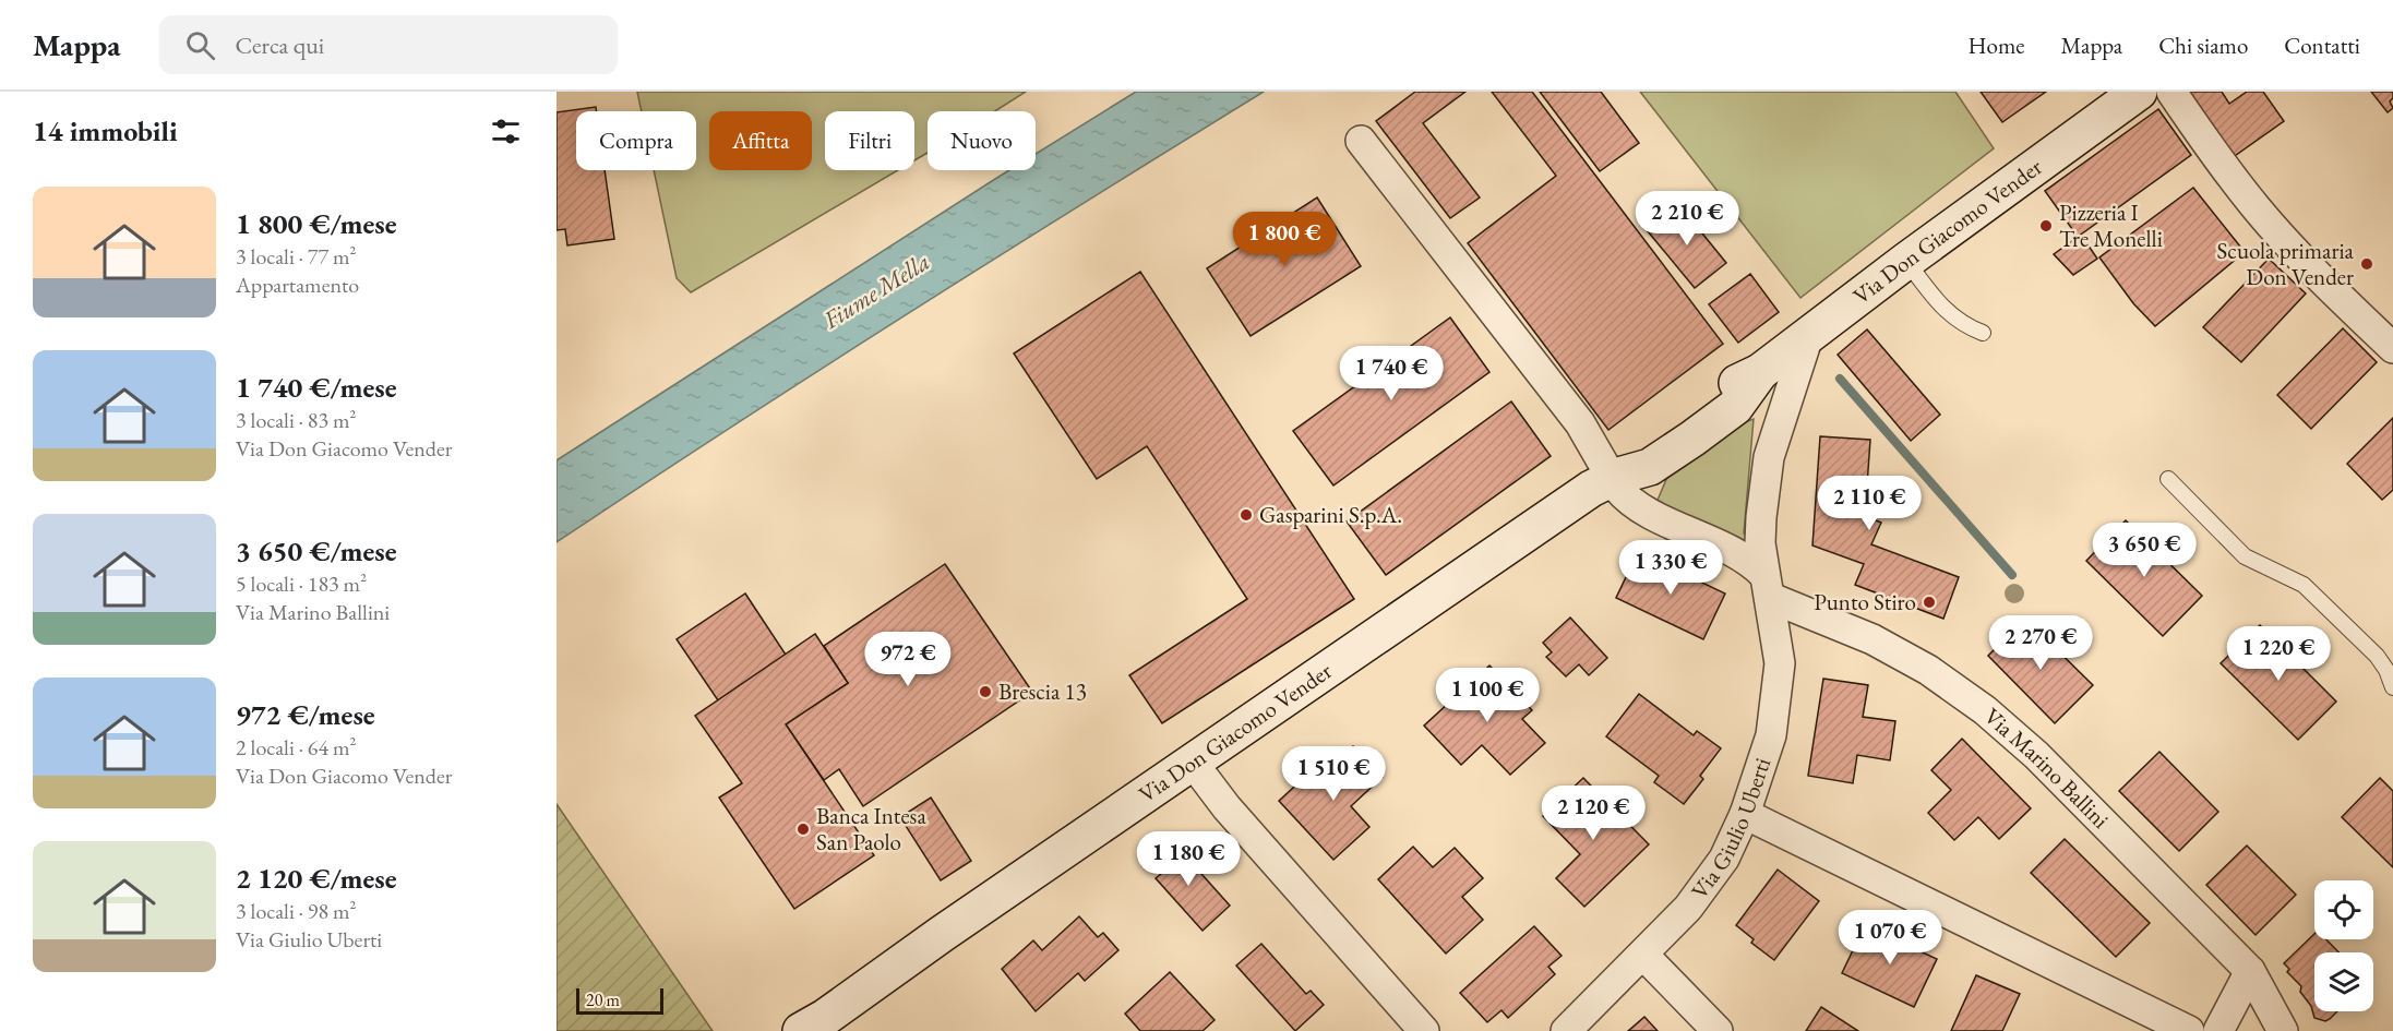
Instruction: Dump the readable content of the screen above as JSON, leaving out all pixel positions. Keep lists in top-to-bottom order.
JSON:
{
  "streets": {
    "street": ["Via Don Giacomo Vender", "Via Marino Ballini", "Via Giulio Uberti"]
  },
  "crossings": [
    ["Via Don Giacomo Vender", "Via Giulio Uberti"],
    ["Via Marino Ballini", "Via Giulio Uberti"]
  ],
  "water": ["Fiume Mella"],
  "places": [
    "Pizzeria I Tre Monelli",
    "Scuola primaria Don Vender",
    "Gasparini S.p.A.",
    "Punto Stiro",
    "Brescia 13",
    "Banca Intesa San Paolo"
  ],
  "scale_bar": "20 m",
  "page": {
    "header": "Mappa",
    "search": "Cerca qui",
    "nav": [
      "Home",
      "Mappa",
      "Chi siamo",
      "Contatti"
    ],
    "heading": "14 immobili",
    "chip": [
      "Compra",
      "Affitta",
      "Filtri",
      "Nuovo"
    ],
    "list": [
      {
        "name": "1 800 €/mese",
        "note": "3 locali · 77 m² · Appartamento"
      },
      {
        "name": "1 740 €/mese",
        "note": "3 locali · 83 m² · Via Don Giacomo Vender"
      },
      {
        "name": "3 650 €/mese",
        "note": "5 locali · 183 m² · Via Marino Ballini"
      },
      {
        "name": "972 €/mese",
        "note": "2 locali · 64 m² · Via Don Giacomo Vender"
      },
      {
        "name": "2 120 €/mese",
        "note": "3 locali · 98 m² · Via Giulio Uberti"
      }
    ],
    "price": [
      "2 210 €",
      "1 800 €",
      "1 740 €",
      "2 110 €",
      "3 650 €",
      "1 330 €",
      "2 270 €",
      "1 220 €",
      "972 €",
      "1 100 €",
      "1 510 €",
      "2 120 €",
      "1 180 €",
      "1 070 €"
    ],
    "scale": "20 m"
  }
}
